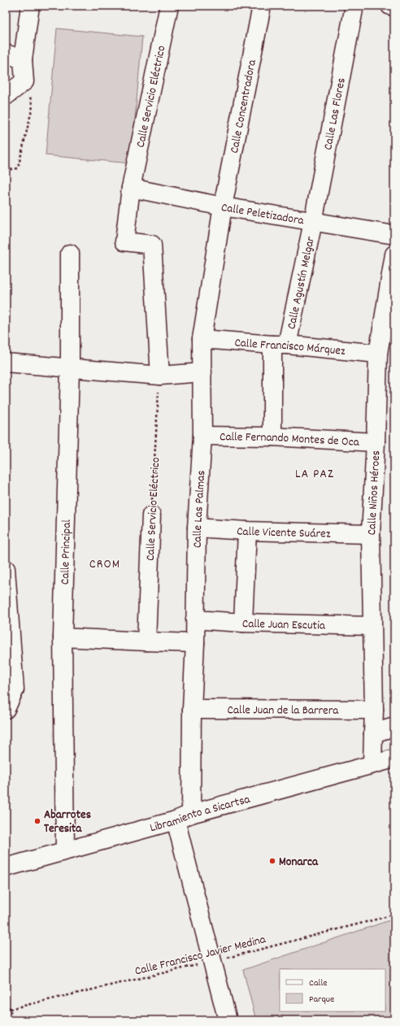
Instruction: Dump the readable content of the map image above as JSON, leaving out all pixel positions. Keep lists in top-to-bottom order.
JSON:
{
  "streets": {
    "street": [
      "Calle Servicio Eléctrico",
      "Calle Concentradora",
      "Calle Las Flores",
      "Calle Peletizadora",
      "Calle Agustín Melgar",
      "Calle Francisco Márquez",
      "Calle Fernando Montes de Oca",
      "Calle Niños Héroes",
      "Calle Las Palmas",
      "Calle Vicente Suárez",
      "Calle Principal",
      "Calle Juan Escutia",
      "Calle Juan de la Barrera",
      "Libramiento a Sicartsa"
    ],
    "path": ["Calle Francisco Javier Medina"]
  },
  "crossings": [
    ["Calle Servicio Eléctrico", "Calle Peletizadora"],
    ["Calle Concentradora", "Calle Peletizadora"],
    ["Calle Concentradora", "Calle Las Palmas"],
    ["Calle Las Flores", "Calle Peletizadora"],
    ["Calle Las Flores", "Calle Agustín Melgar"],
    ["Calle Peletizadora", "Calle Agustín Melgar"],
    ["Calle Peletizadora", "Calle Las Palmas"],
    ["Calle Agustín Melgar", "Calle Francisco Márquez"],
    ["Calle Agustín Melgar", "Calle Fernando Montes de Oca"],
    ["Calle Francisco Márquez", "Calle Niños Héroes"],
    ["Calle Francisco Márquez", "Calle Las Palmas"],
    ["Calle Fernando Montes de Oca", "Calle Niños Héroes"],
    ["Calle Fernando Montes de Oca", "Calle Las Palmas"],
    ["Calle Niños Héroes", "Calle Vicente Suárez"],
    ["Calle Niños Héroes", "Calle Juan Escutia"],
    ["Calle Niños Héroes", "Calle Juan de la Barrera"],
    ["Calle Las Palmas", "Calle Vicente Suárez"],
    ["Calle Las Palmas", "Calle Juan Escutia"],
    ["Calle Las Palmas", "Calle Juan de la Barrera"],
    ["Calle Las Palmas", "Libramiento a Sicartsa"],
    ["Calle Las Palmas", "Calle Francisco Javier Medina"],
    ["Calle Principal", "Libramiento a Sicartsa"]
  ],
  "districts": ["LA PAZ", "CROM"],
  "places": ["Abarrotes Teresita", "Monarca"],
  "legend": ["Calle", "Parque"]
}
